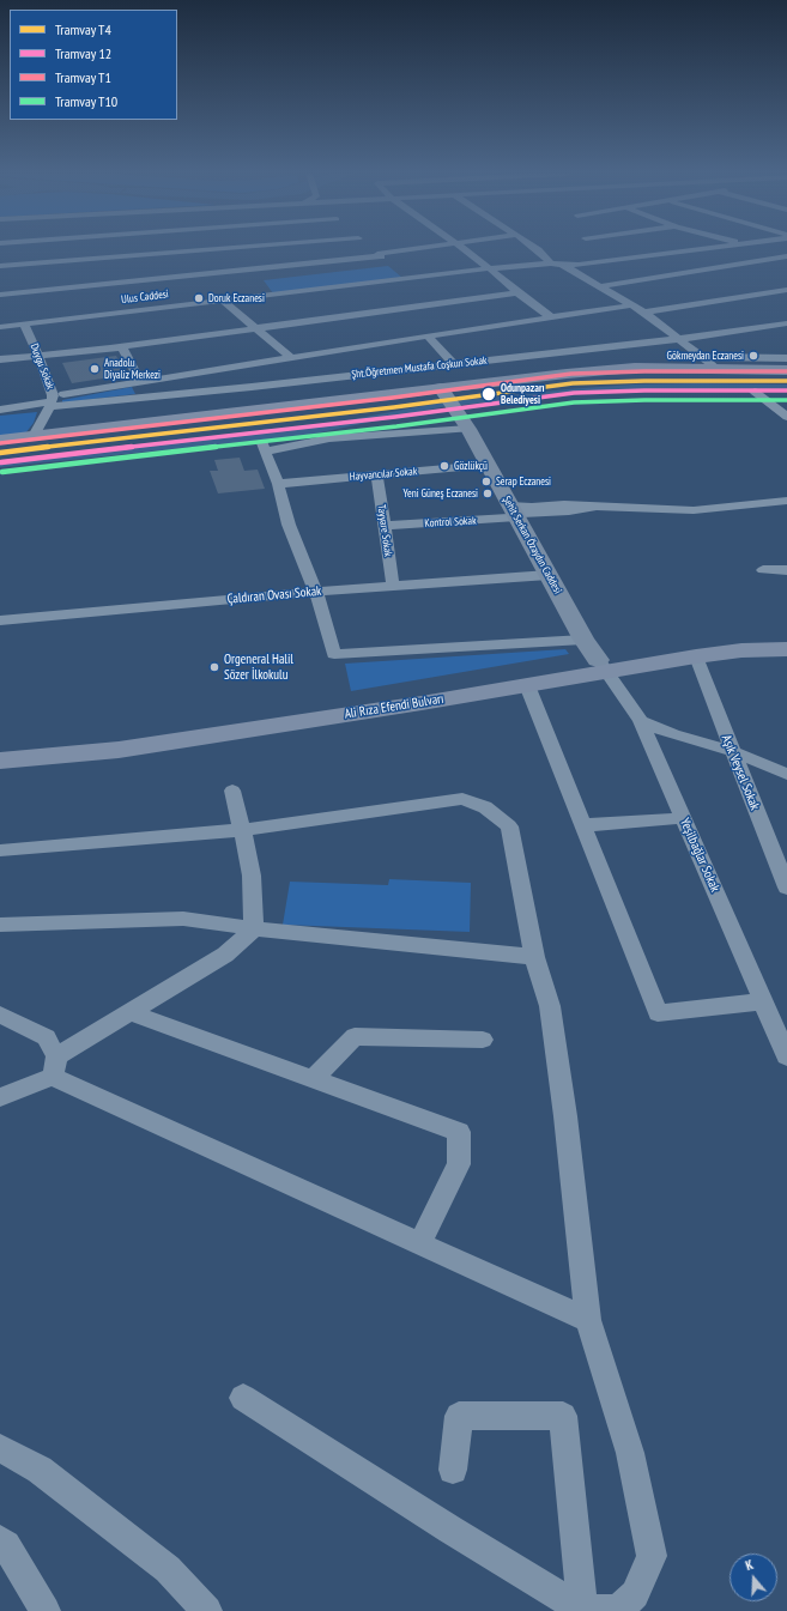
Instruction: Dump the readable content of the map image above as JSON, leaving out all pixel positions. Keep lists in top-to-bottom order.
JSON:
{
  "streets": {
    "main road": ["Şehit Serkan Özaydın Caddesi", "Ali Rıza Efendi Bulvarı"],
    "street": [
      "Ulus Caddesi",
      "Duygu Sokak",
      "Şht.Öğretmen Mustafa Coşkun Sokak",
      "Hayvancılar Sokak",
      "Kontrol Sokak",
      "Tayyare Sokak",
      "Çaldıran Ovası Sokak",
      "Aşık Veysel Sokak",
      "Yeşilbağlar Sokak"
    ]
  },
  "crossings": [
    ["Ulus Caddesi", "Duygu Sokak"],
    ["Duygu Sokak", "Şht.Öğretmen Mustafa Coşkun Sokak"],
    ["Hayvancılar Sokak", "Tayyare Sokak"],
    ["Hayvancılar Sokak", "Şehit Serkan Özaydın Caddesi"],
    ["Kontrol Sokak", "Tayyare Sokak"],
    ["Kontrol Sokak", "Şehit Serkan Özaydın Caddesi"],
    ["Tayyare Sokak", "Çaldıran Ovası Sokak"],
    ["Şehit Serkan Özaydın Caddesi", "Çaldıran Ovası Sokak"],
    ["Şehit Serkan Özaydın Caddesi", "Ali Rıza Efendi Bulvarı"],
    ["Şehit Serkan Özaydın Caddesi", "Yeşilbağlar Sokak"],
    ["Ali Rıza Efendi Bulvarı", "Aşık Veysel Sokak"],
    ["Ali Rıza Efendi Bulvarı", "Yeşilbağlar Sokak"]
  ],
  "places": [
    "Doruk Eczanesi",
    "Gökmeydan Eczanesi",
    "Anadolu Diyaliz Merkezi",
    "Odunpazarı Belediyesi",
    "Gözlükçü",
    "Serap Eczanesi",
    "Yeni Güneş Eczanesi",
    "Orgeneral Halil Sözer İlkokulu"
  ],
  "lines": [
    "tram line T1",
    "tram line T4",
    "tram line 12",
    "tram line T10"
  ],
  "legend": [
    "Tramvay T4",
    "Tramvay 12",
    "Tramvay T1",
    "Tramvay T10"
  ],
  "north": "top"
}
